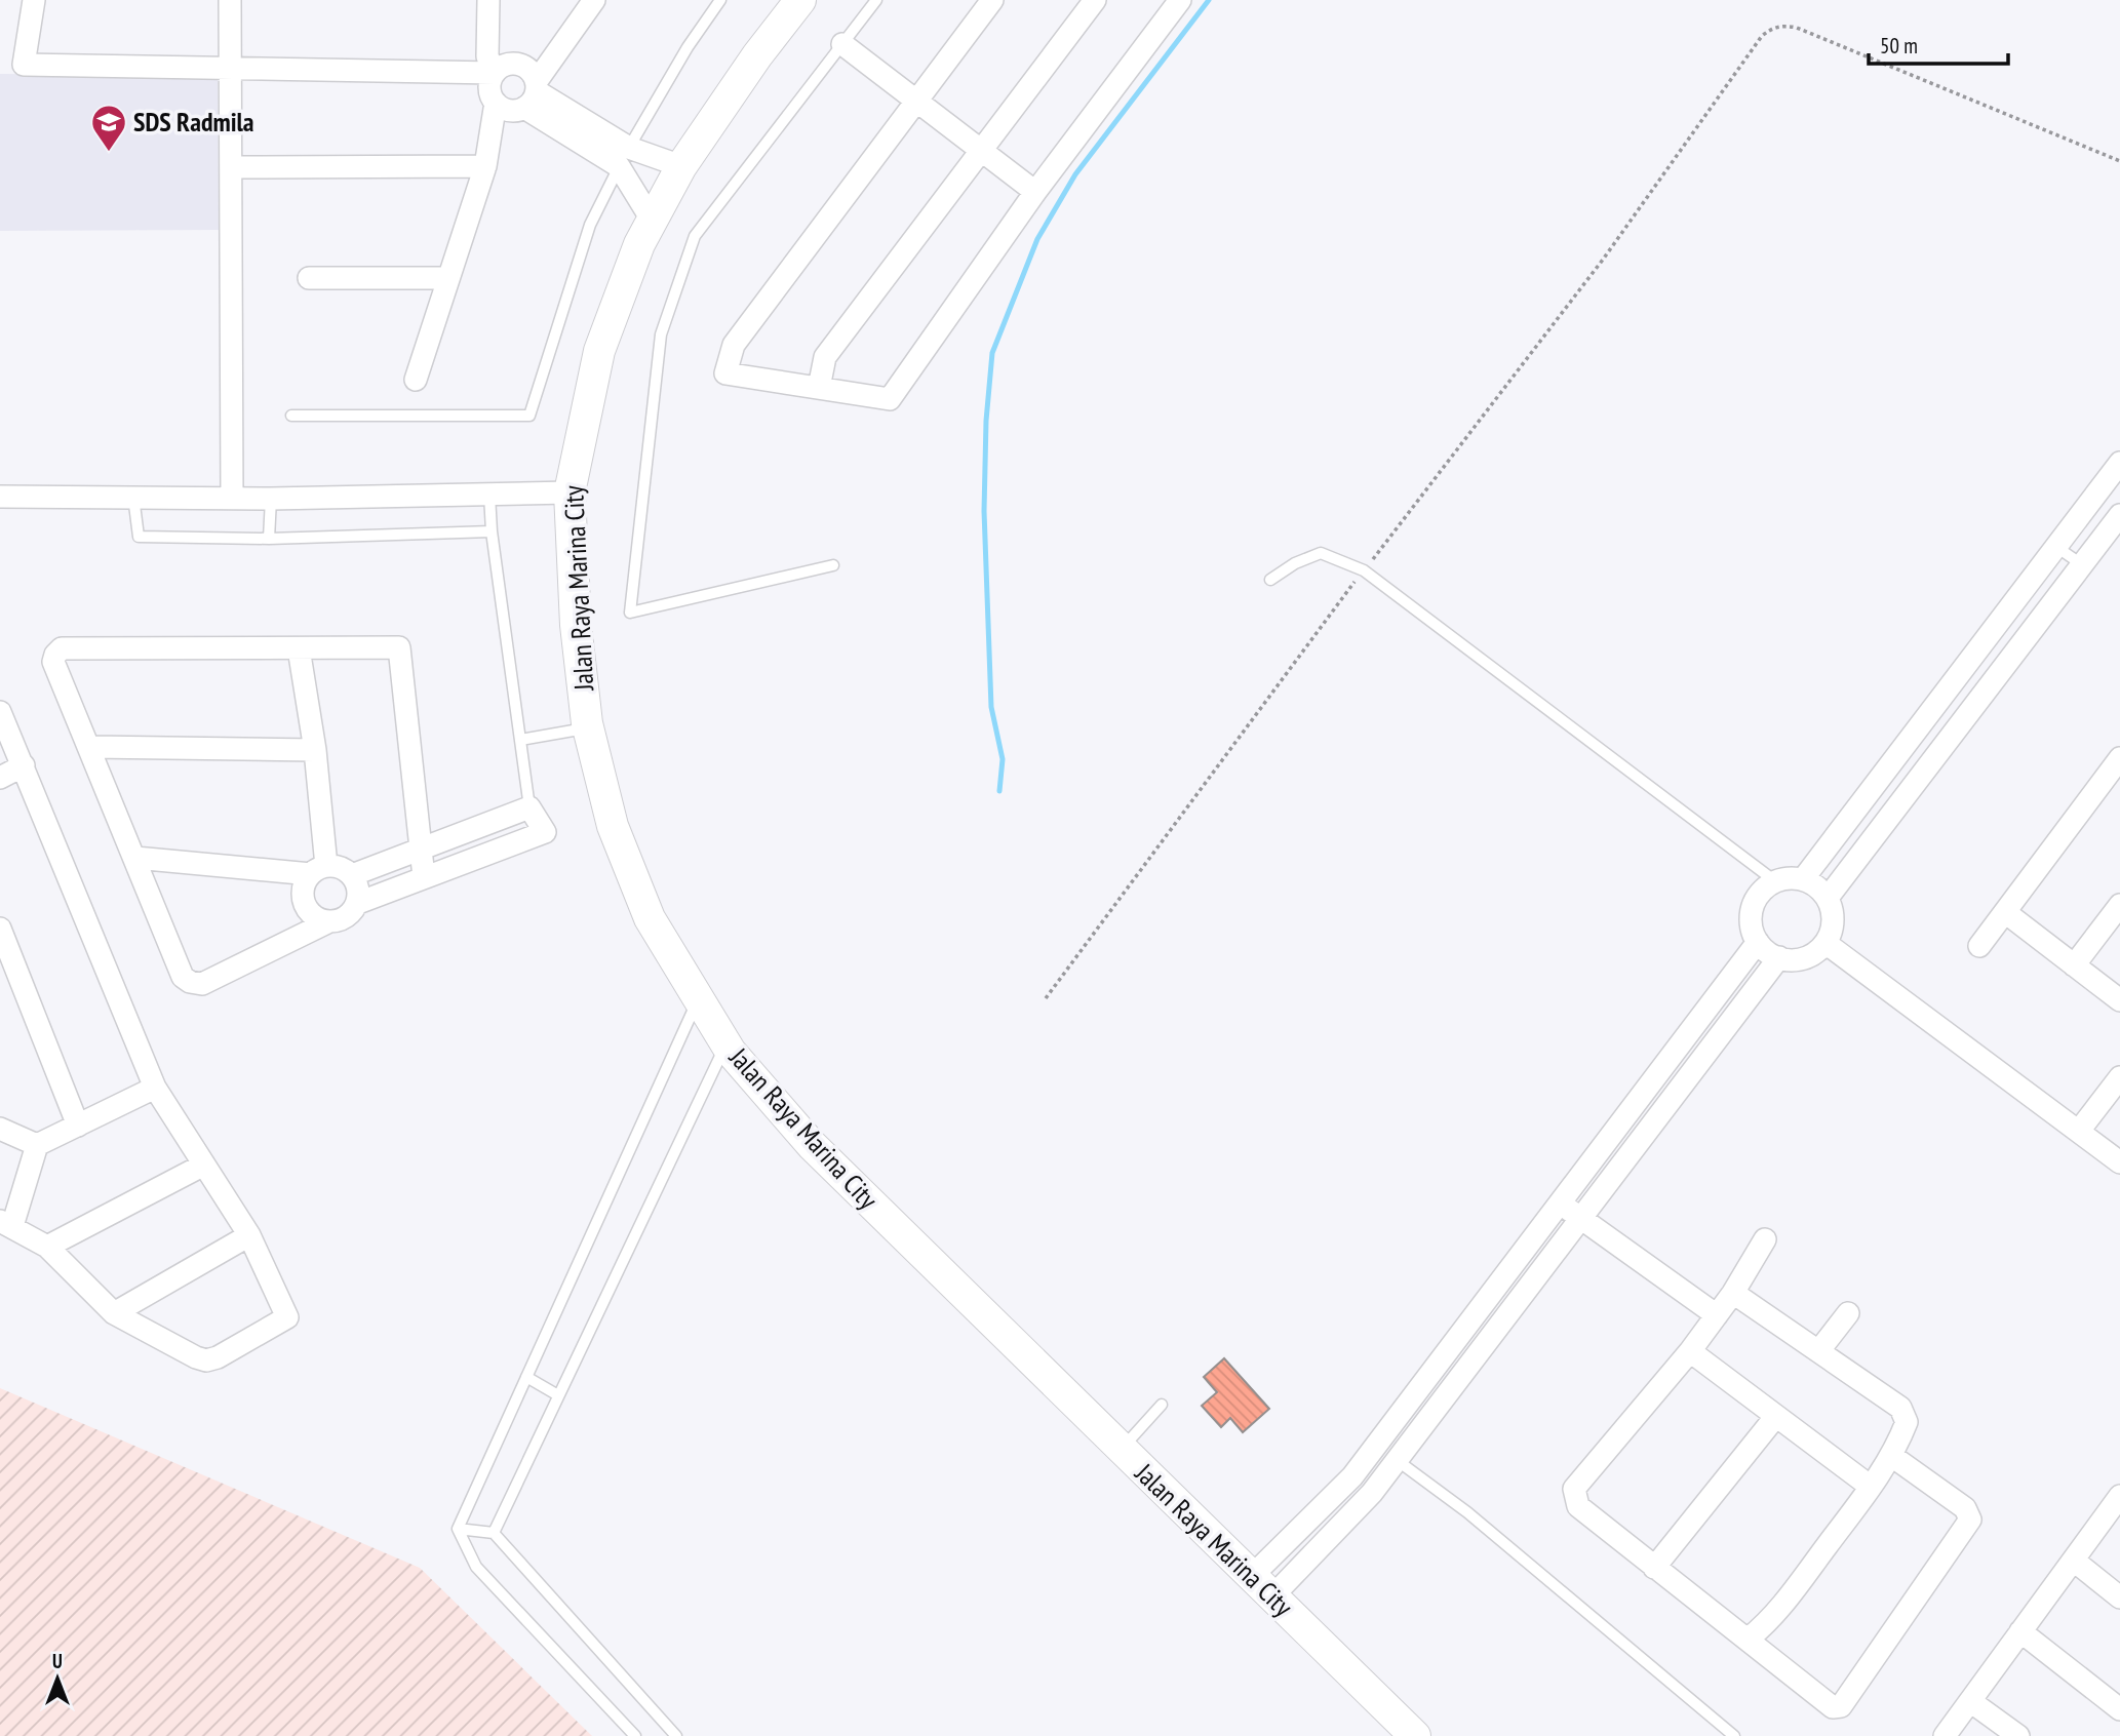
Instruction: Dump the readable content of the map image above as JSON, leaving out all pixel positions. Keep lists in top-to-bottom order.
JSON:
{
  "streets": {
    "main road": ["Jalan Raya Marina City"]
  },
  "places": {
    "school or university": ["SDS Radmila"]
  },
  "scale_bar": "50 m",
  "north": "top"
}
